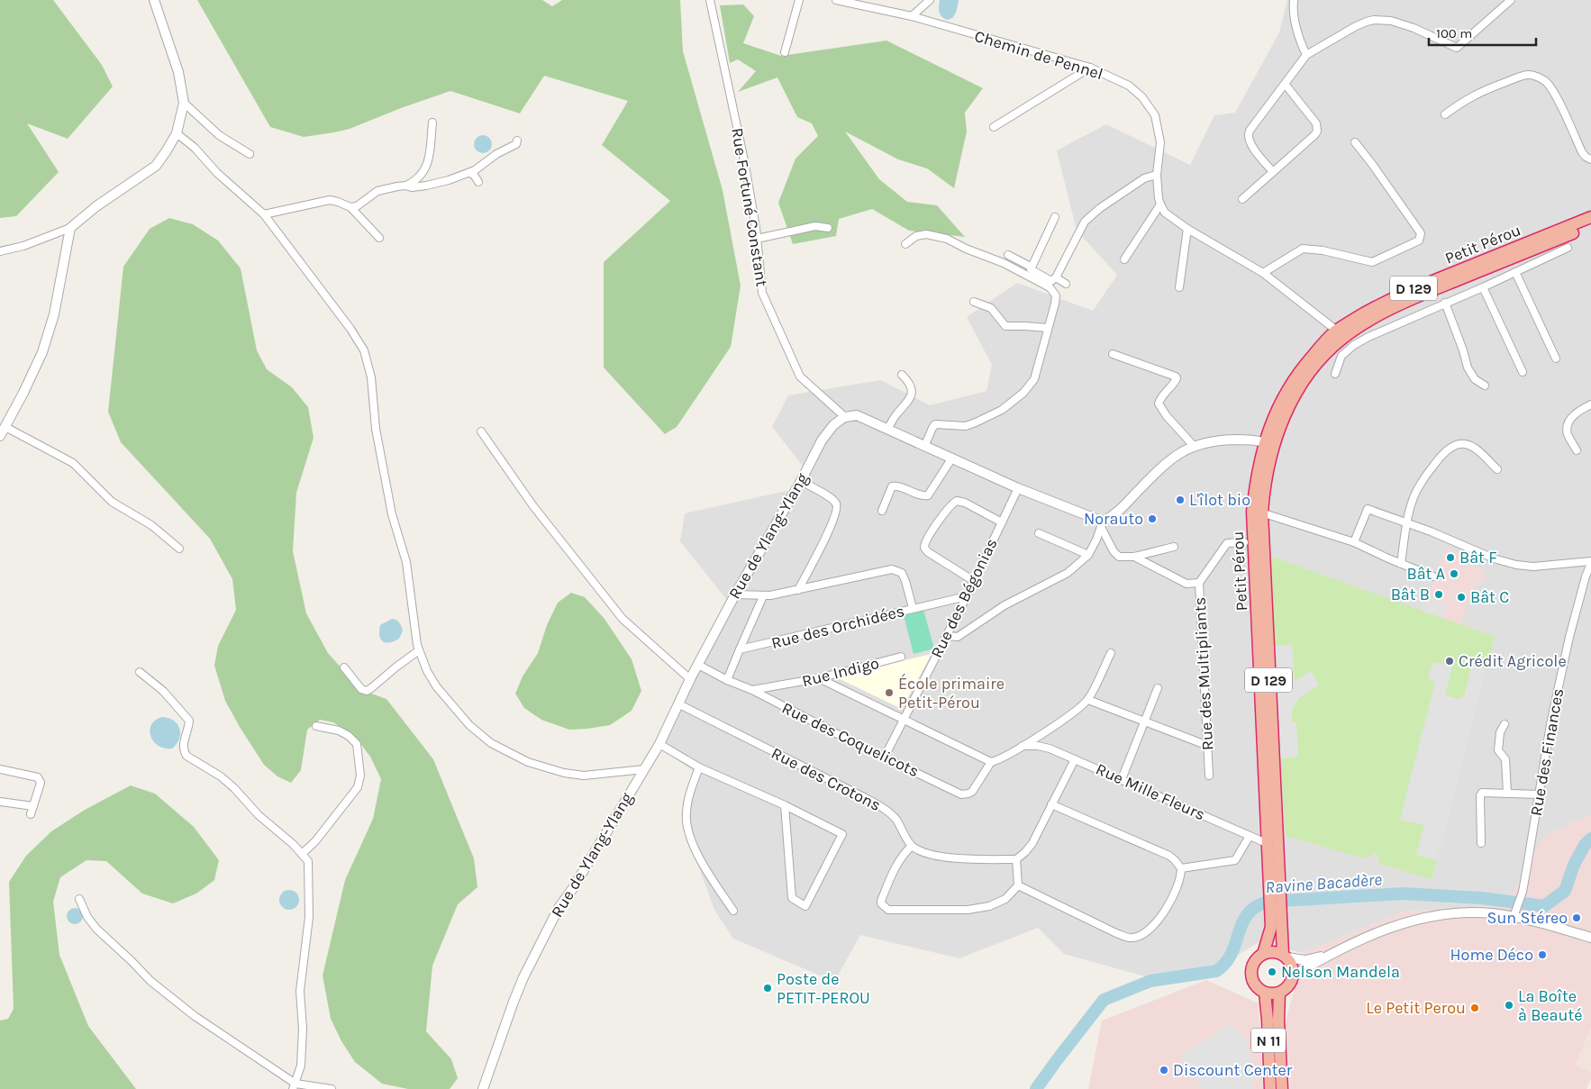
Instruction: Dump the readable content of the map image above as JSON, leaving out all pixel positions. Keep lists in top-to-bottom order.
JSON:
{
  "streets": {
    "highway": ["Petit Pérou", "D 129", "N 11"],
    "street": [
      "Chemin de Pennel",
      "Rue Fortuné Constant",
      "Rue de Ylang-Ylang",
      "Rue des Bégonias",
      "Rue des Orchidées",
      "Rue Indigo",
      "Rue des Multipliants",
      "Rue des Coquelicots",
      "Rue des Finances",
      "Rue des Crotons",
      "Rue Mille Fleurs"
    ]
  },
  "crossings": [
    ["Rue Fortuné Constant", "Rue de Ylang-Ylang"],
    ["Petit Pérou", "D 129"],
    ["Petit Pérou", "Rue Mille Fleurs"],
    ["Petit Pérou", "N 11"],
    ["D 129", "N 11"],
    ["Rue de Ylang-Ylang", "Rue des Coquelicots"],
    ["Rue de Ylang-Ylang", "Rue des Crotons"],
    ["Rue des Bégonias", "Rue des Orchidées"],
    ["Rue des Bégonias", "Rue des Coquelicots"],
    ["Rue Indigo", "Rue des Coquelicots"]
  ],
  "water": ["Ravine Bacadère"],
  "places": [
    "L'îlot bio",
    "Norauto",
    "Bât F",
    "Bât A",
    "Bât B",
    "Bât C",
    "Crédit Agricole",
    "École primaire Petit-Pérou",
    "Sun Stéreo",
    "Home Déco",
    "Nelson Mandela",
    "Poste de PETIT-PEROU",
    "La Boîte à Beauté",
    "Le Petit Perou",
    "Discount Center"
  ],
  "scale_bar": "100 m"
}
